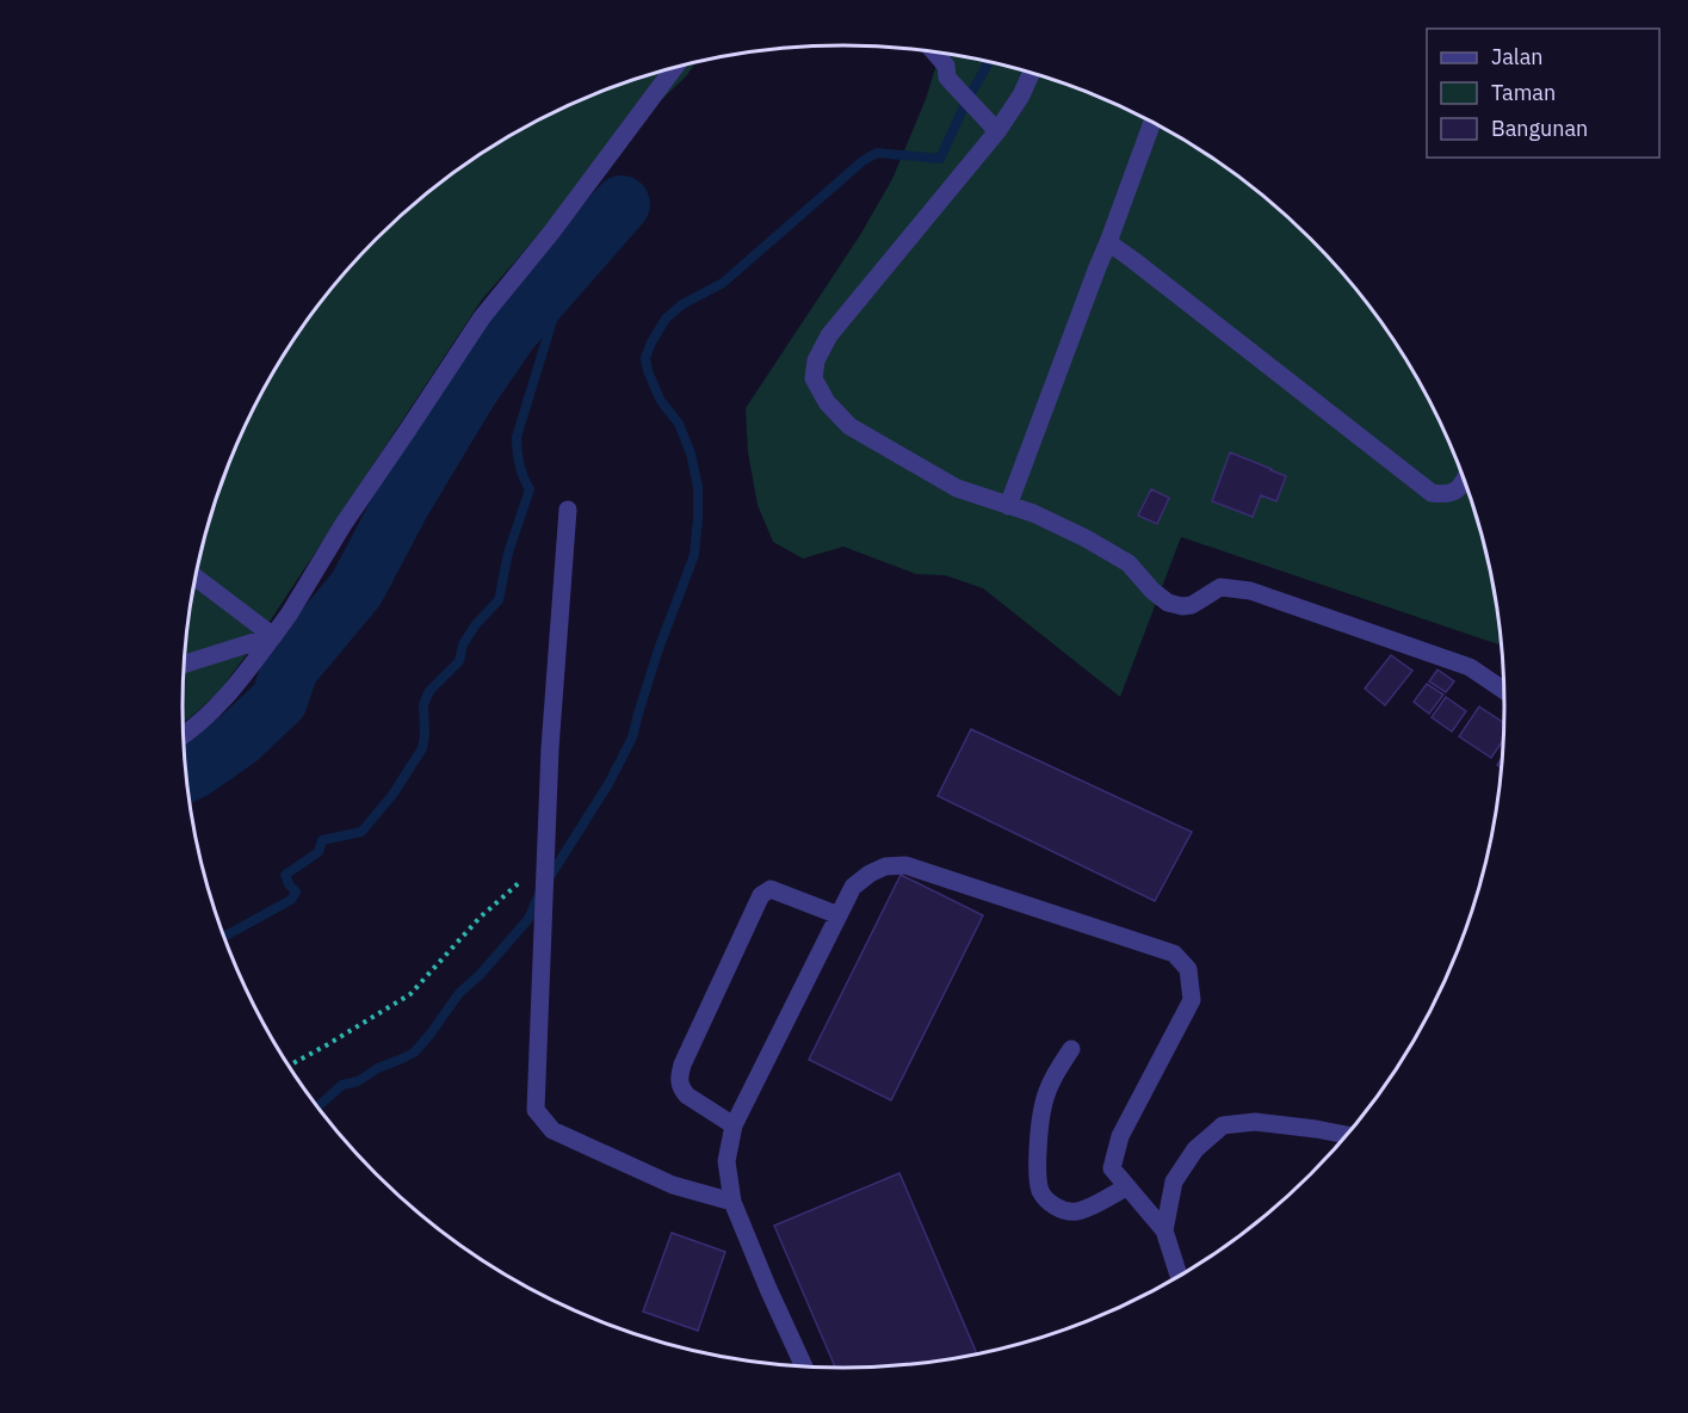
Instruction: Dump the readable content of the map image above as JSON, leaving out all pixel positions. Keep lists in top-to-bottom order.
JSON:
{
  "legend": ["Jalan", "Taman", "Bangunan"]
}
